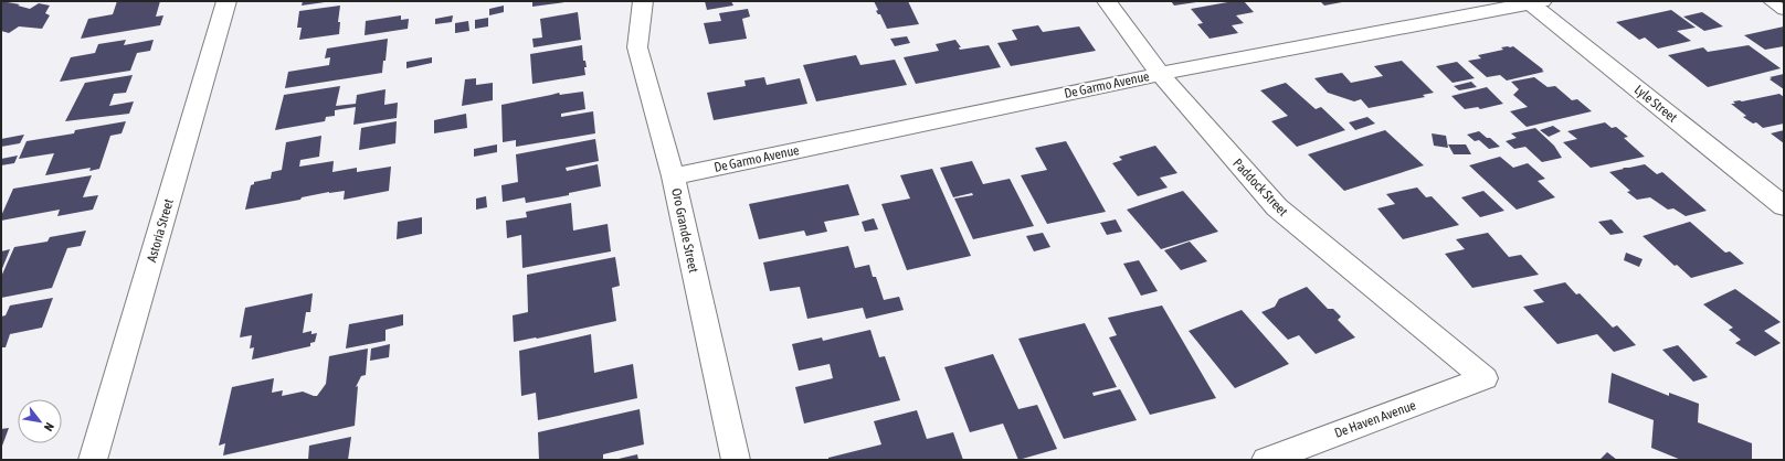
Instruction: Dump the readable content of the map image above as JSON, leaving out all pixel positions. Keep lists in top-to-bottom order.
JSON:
{
  "streets": {
    "street": [
      "De Garmo Avenue",
      "Lyle Street",
      "Paddock Street",
      "Astoria Street",
      "Oro Grande Street",
      "De Haven Avenue"
    ]
  },
  "crossings": [
    ["De Garmo Avenue", "Lyle Street"],
    ["De Garmo Avenue", "Paddock Street"],
    ["De Garmo Avenue", "Oro Grande Street"],
    ["Paddock Street", "De Haven Avenue"]
  ],
  "north": "bottom right"
}
